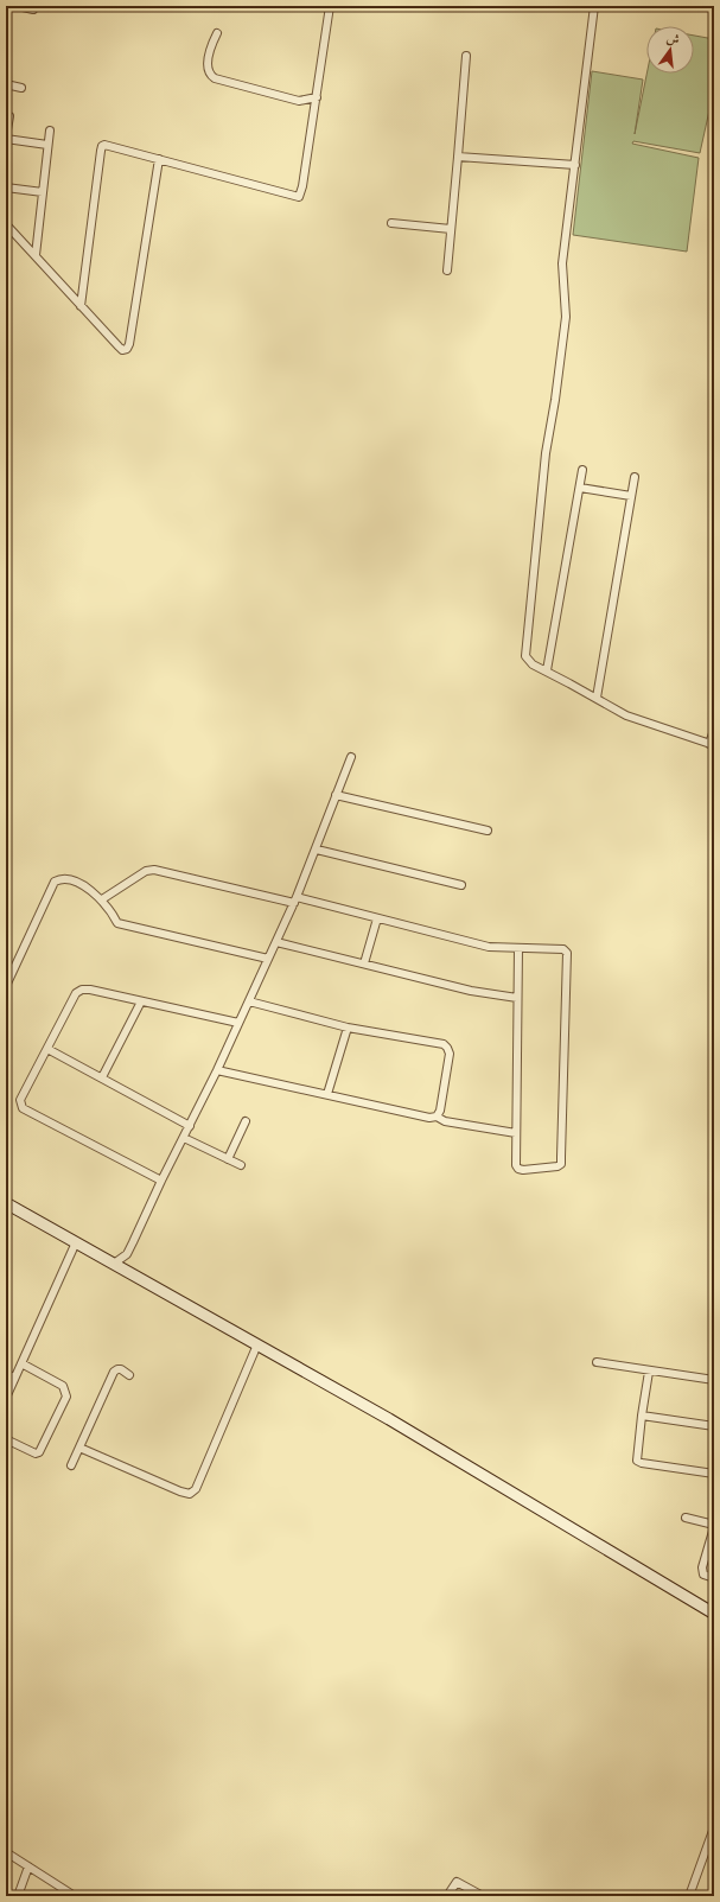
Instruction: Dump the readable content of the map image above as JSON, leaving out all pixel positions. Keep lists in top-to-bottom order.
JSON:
{
  "north": "top"
}
